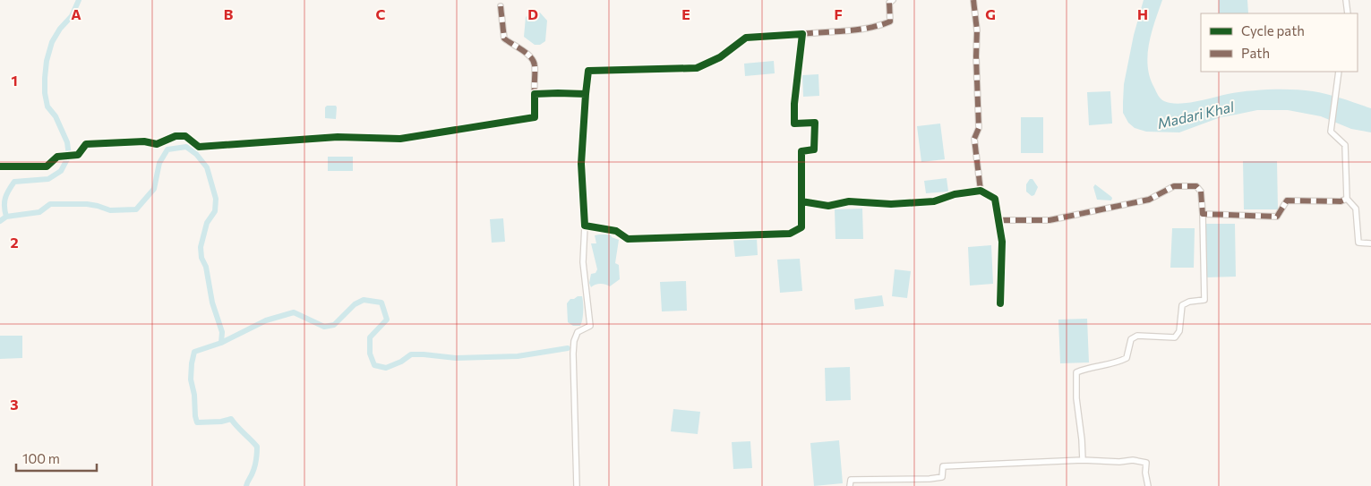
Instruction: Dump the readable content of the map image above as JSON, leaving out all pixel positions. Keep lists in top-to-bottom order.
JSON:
{
  "water": ["Madari Khal"],
  "legend": ["Cycle path", "Path"],
  "scale_bar": "100 m",
  "grid": {
    "columns": [
      "A",
      "B",
      "C",
      "D",
      "E",
      "F",
      "G",
      "H"
    ],
    "rows": ["1", "2", "3"]
  }
}
